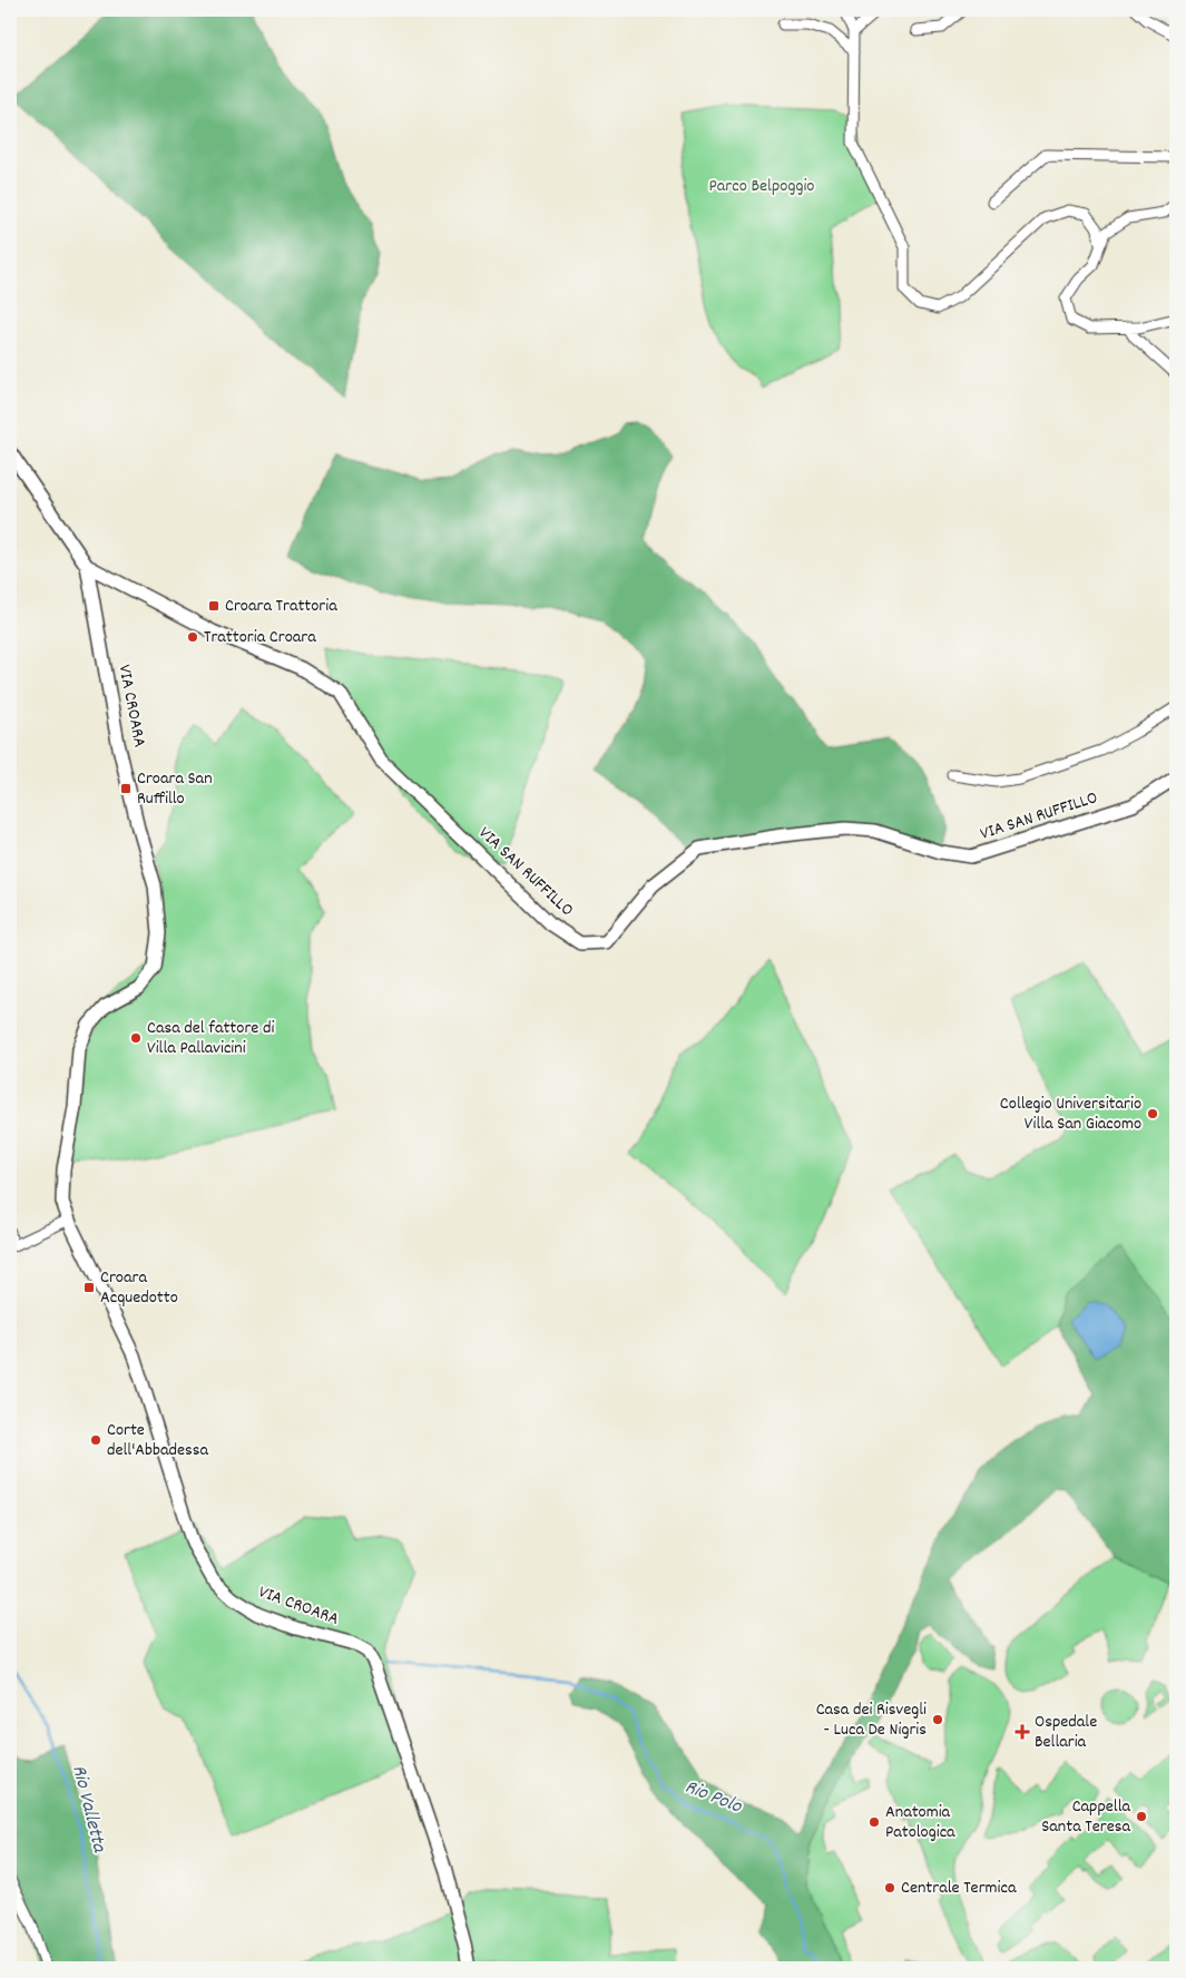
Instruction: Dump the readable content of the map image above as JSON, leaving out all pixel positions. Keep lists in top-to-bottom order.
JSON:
{
  "streets": {
    "street": ["VIA CROARA", "VIA SAN RUFFILLO"]
  },
  "crossings": [
    ["VIA CROARA", "VIA SAN RUFFILLO"]
  ],
  "water": ["Rio Polo", "Rio Valletta"],
  "parks": ["Parco Belpoggio"],
  "places": {
    "transit": ["Croara Trattoria", "Croara San Ruffillo", "Croara Acquedotto"],
    "other": [
      "Trattoria Croara",
      "Casa del fattore di Villa Pallavicini",
      "Collegio Universitario Villa San Giacomo",
      "Corte dell'Abbadessa",
      "Casa dei Risvegli - Luca De Nigris",
      "Cappella Santa Teresa",
      "Anatomia Patologica",
      "Centrale Termica"
    ],
    "health": ["Ospedale Bellaria"]
  }
}
